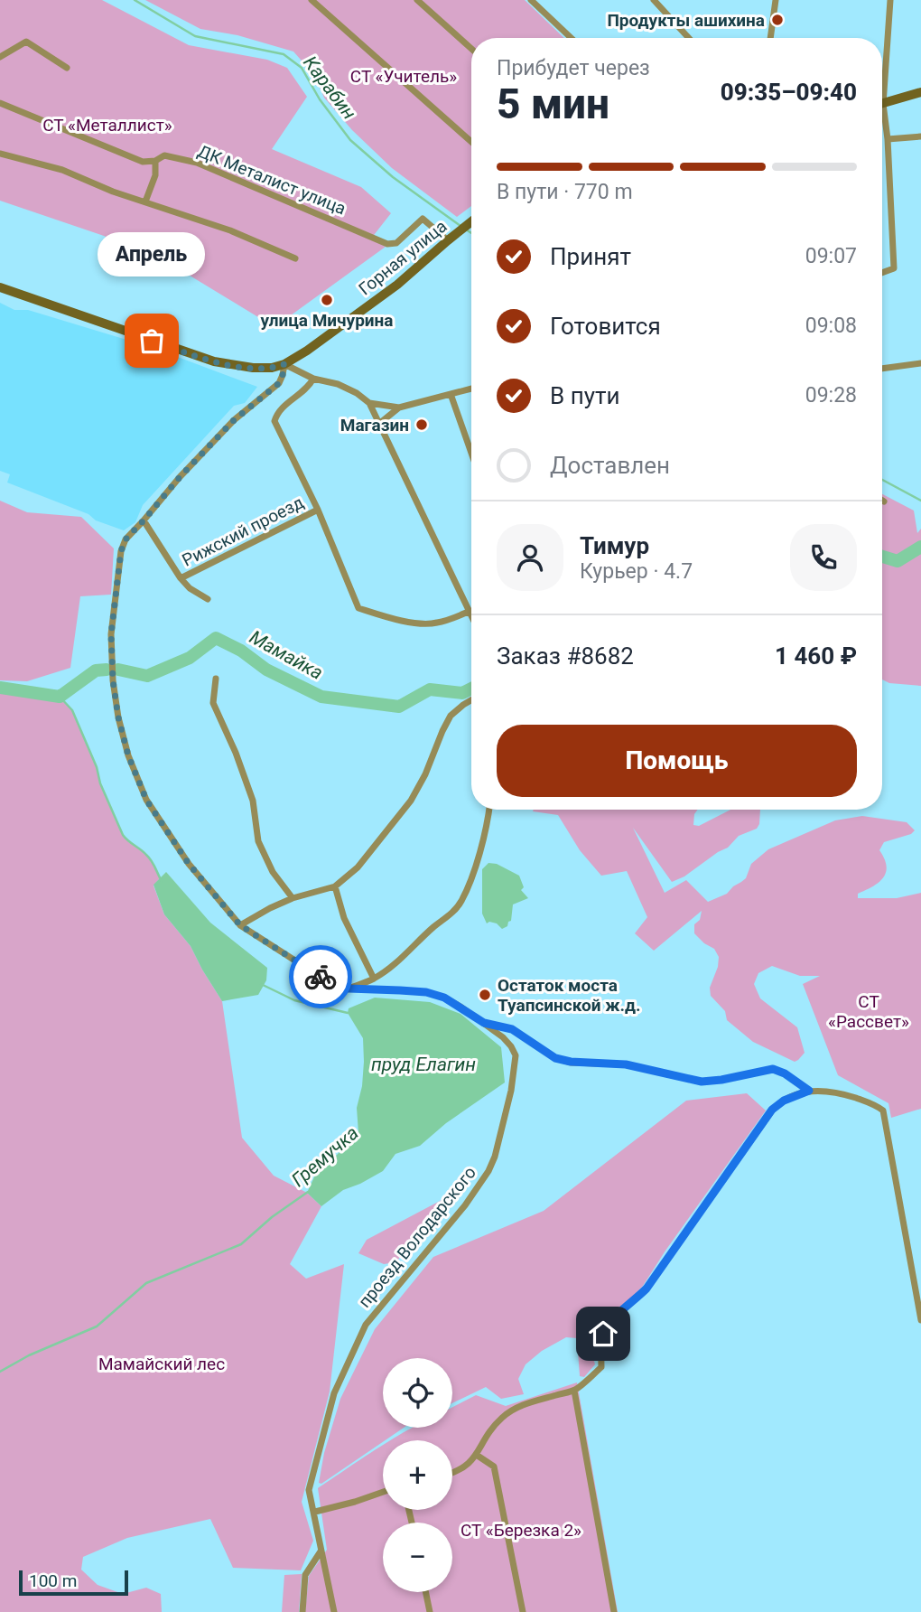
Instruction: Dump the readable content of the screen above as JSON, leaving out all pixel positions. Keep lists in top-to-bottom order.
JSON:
{
  "streets": {
    "street": [
      "ДК Металист улица",
      "Горная улица",
      "Рижский проезд",
      "проезд Володарского"
    ]
  },
  "crossings": [
    ["ДК Металист улица", "Горная улица"],
    ["Горная улица", "проезд Володарского"]
  ],
  "water": [
    "Карабин",
    "Мамайка",
    "пруд Елагин",
    "Гремучка"
  ],
  "parks": [
    "СТ «Учитель»",
    "СТ «Металлист»",
    "СТ «Рассвет»",
    "Мамайский лес",
    "СТ «Березка 2»"
  ],
  "places": [
    "Продукты ашихина",
    "улица Мичурина",
    "Апрель",
    "Магазин",
    "Остаток моста Туапсинской ж.д."
  ],
  "scale_bar": "100 m",
  "page": {
    "heading": ["5 мин", "Прибудет через", "09:35–09:40"],
    "panel": [
      "Тимур",
      "Курьер · 4.7",
      "Заказ #8682",
      "1 460 ₽"
    ],
    "bar": "В пути · 770 m",
    "list": [
      ["Принят", "09:07"],
      ["Готовится", "09:08"],
      ["В пути", "09:28"],
      "Доставлен"
    ],
    "bubble": "Апрель",
    "buttons": "Помощь",
    "map_buttons": ["+", "−"],
    "scale": "100 m"
  }
}
